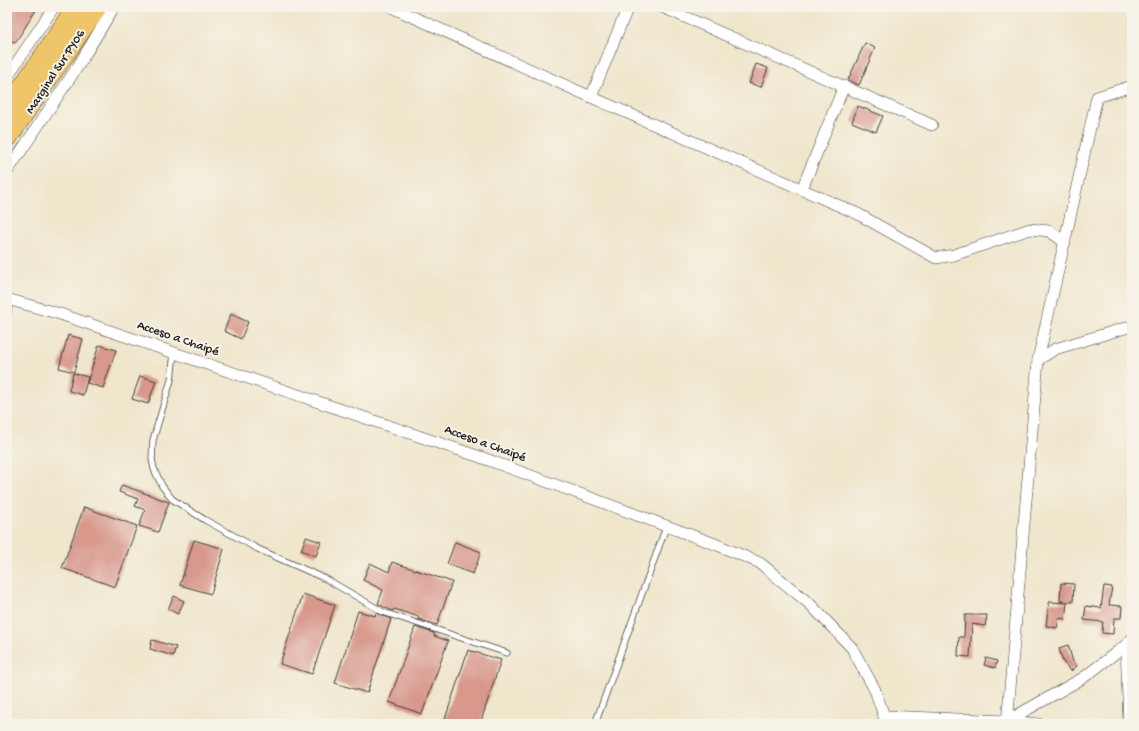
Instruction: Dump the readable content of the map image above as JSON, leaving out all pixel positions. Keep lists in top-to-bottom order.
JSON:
{
  "streets": {
    "street": ["Marginal Sur PY06", "Acceso a Chaipé"]
  }
}
